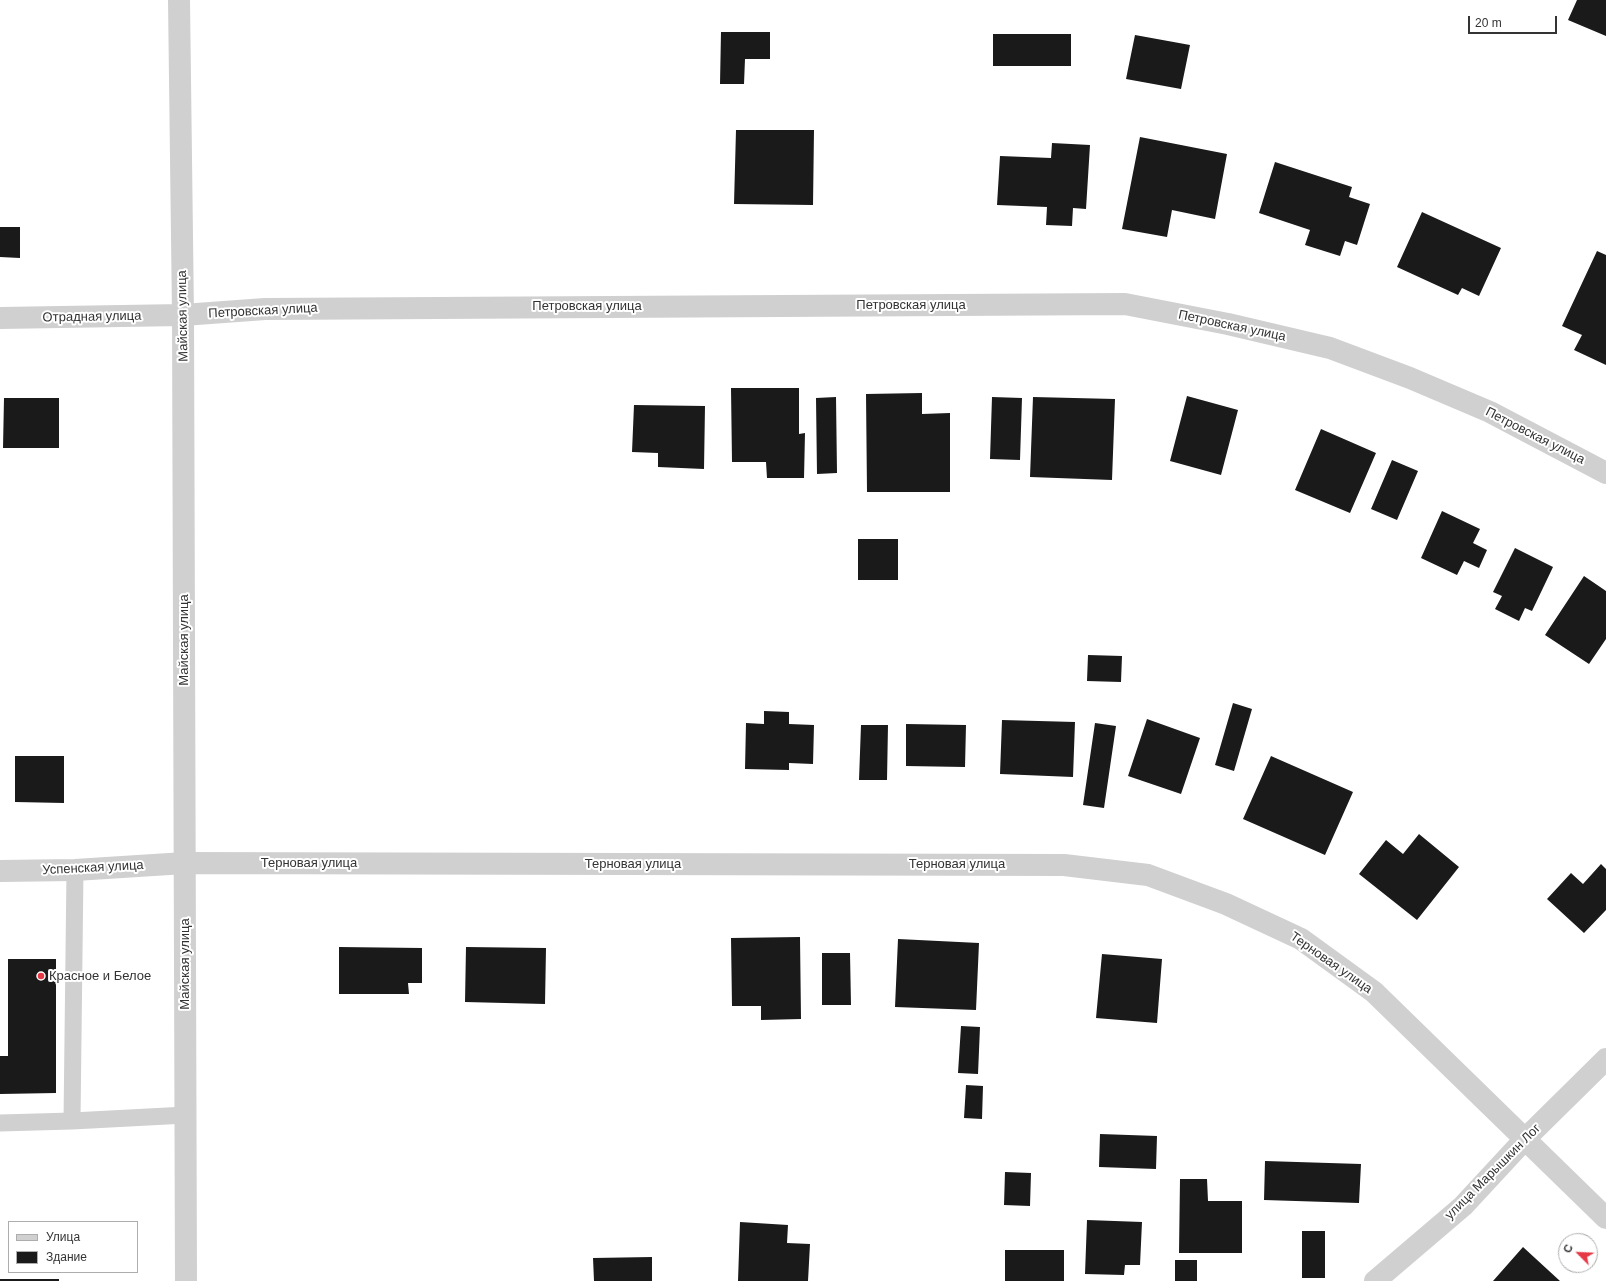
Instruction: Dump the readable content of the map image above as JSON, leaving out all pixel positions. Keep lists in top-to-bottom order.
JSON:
{
  "streets": {
    "street": [
      "Петровская улица",
      "Майская улица",
      "Отрадная улица",
      "Терновая улица",
      "Успенская улица",
      "улица Марышкин Лог"
    ]
  },
  "crossings": [
    ["Петровская улица", "Майская улица"],
    ["Петровская улица", "Отрадная улица"],
    ["Майская улица", "Отрадная улица"],
    ["Майская улица", "Терновая улица"],
    ["Майская улица", "Успенская улица"],
    ["Терновая улица", "Успенская улица"],
    ["Терновая улица", "улица Марышкин Лог"]
  ],
  "places": ["Красное и Белое"],
  "legend": ["Улица", "Здание"],
  "scale_bar": "20 m",
  "north": "top left"
}
